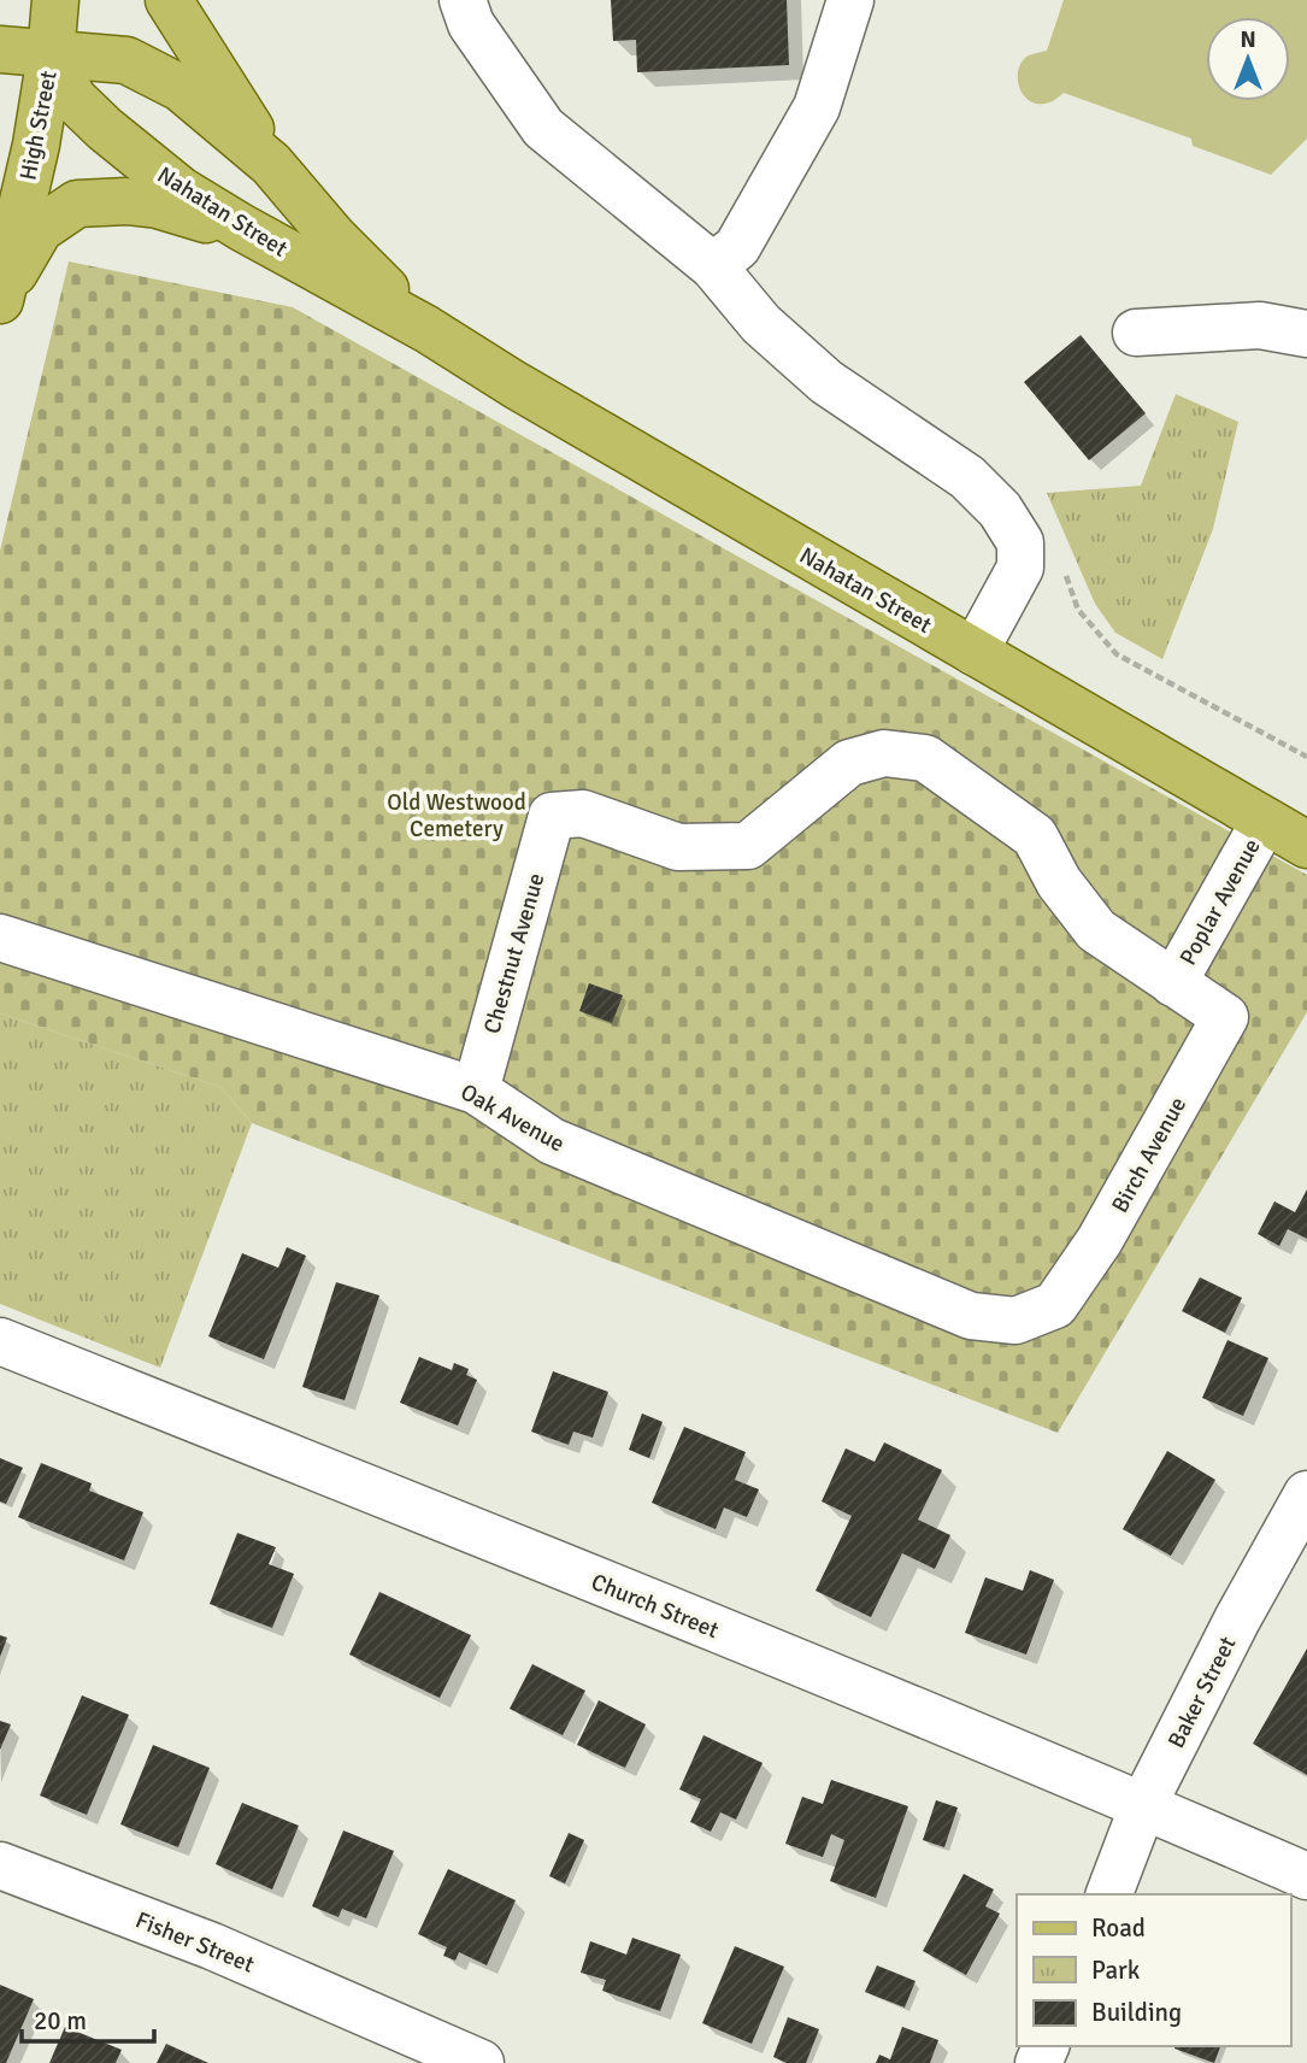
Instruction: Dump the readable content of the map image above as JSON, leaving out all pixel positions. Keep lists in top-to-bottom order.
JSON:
{
  "streets": {
    "main road": ["High Street", "Nahatan Street"],
    "street": [
      "Poplar Avenue",
      "Chestnut Avenue",
      "Oak Avenue",
      "Birch Avenue",
      "Church Street",
      "Baker Street",
      "Fisher Street"
    ]
  },
  "crossings": [
    ["High Street", "Nahatan Street"],
    ["Nahatan Street", "Poplar Avenue"],
    ["Poplar Avenue", "Chestnut Avenue"],
    ["Poplar Avenue", "Birch Avenue"],
    ["Chestnut Avenue", "Oak Avenue"],
    ["Chestnut Avenue", "Birch Avenue"],
    ["Oak Avenue", "Birch Avenue"],
    ["Church Street", "Baker Street"]
  ],
  "parks": ["Old Westwood Cemetery"],
  "legend": ["Road", "Park", "Building"],
  "scale_bar": "20 m",
  "north": "top"
}
